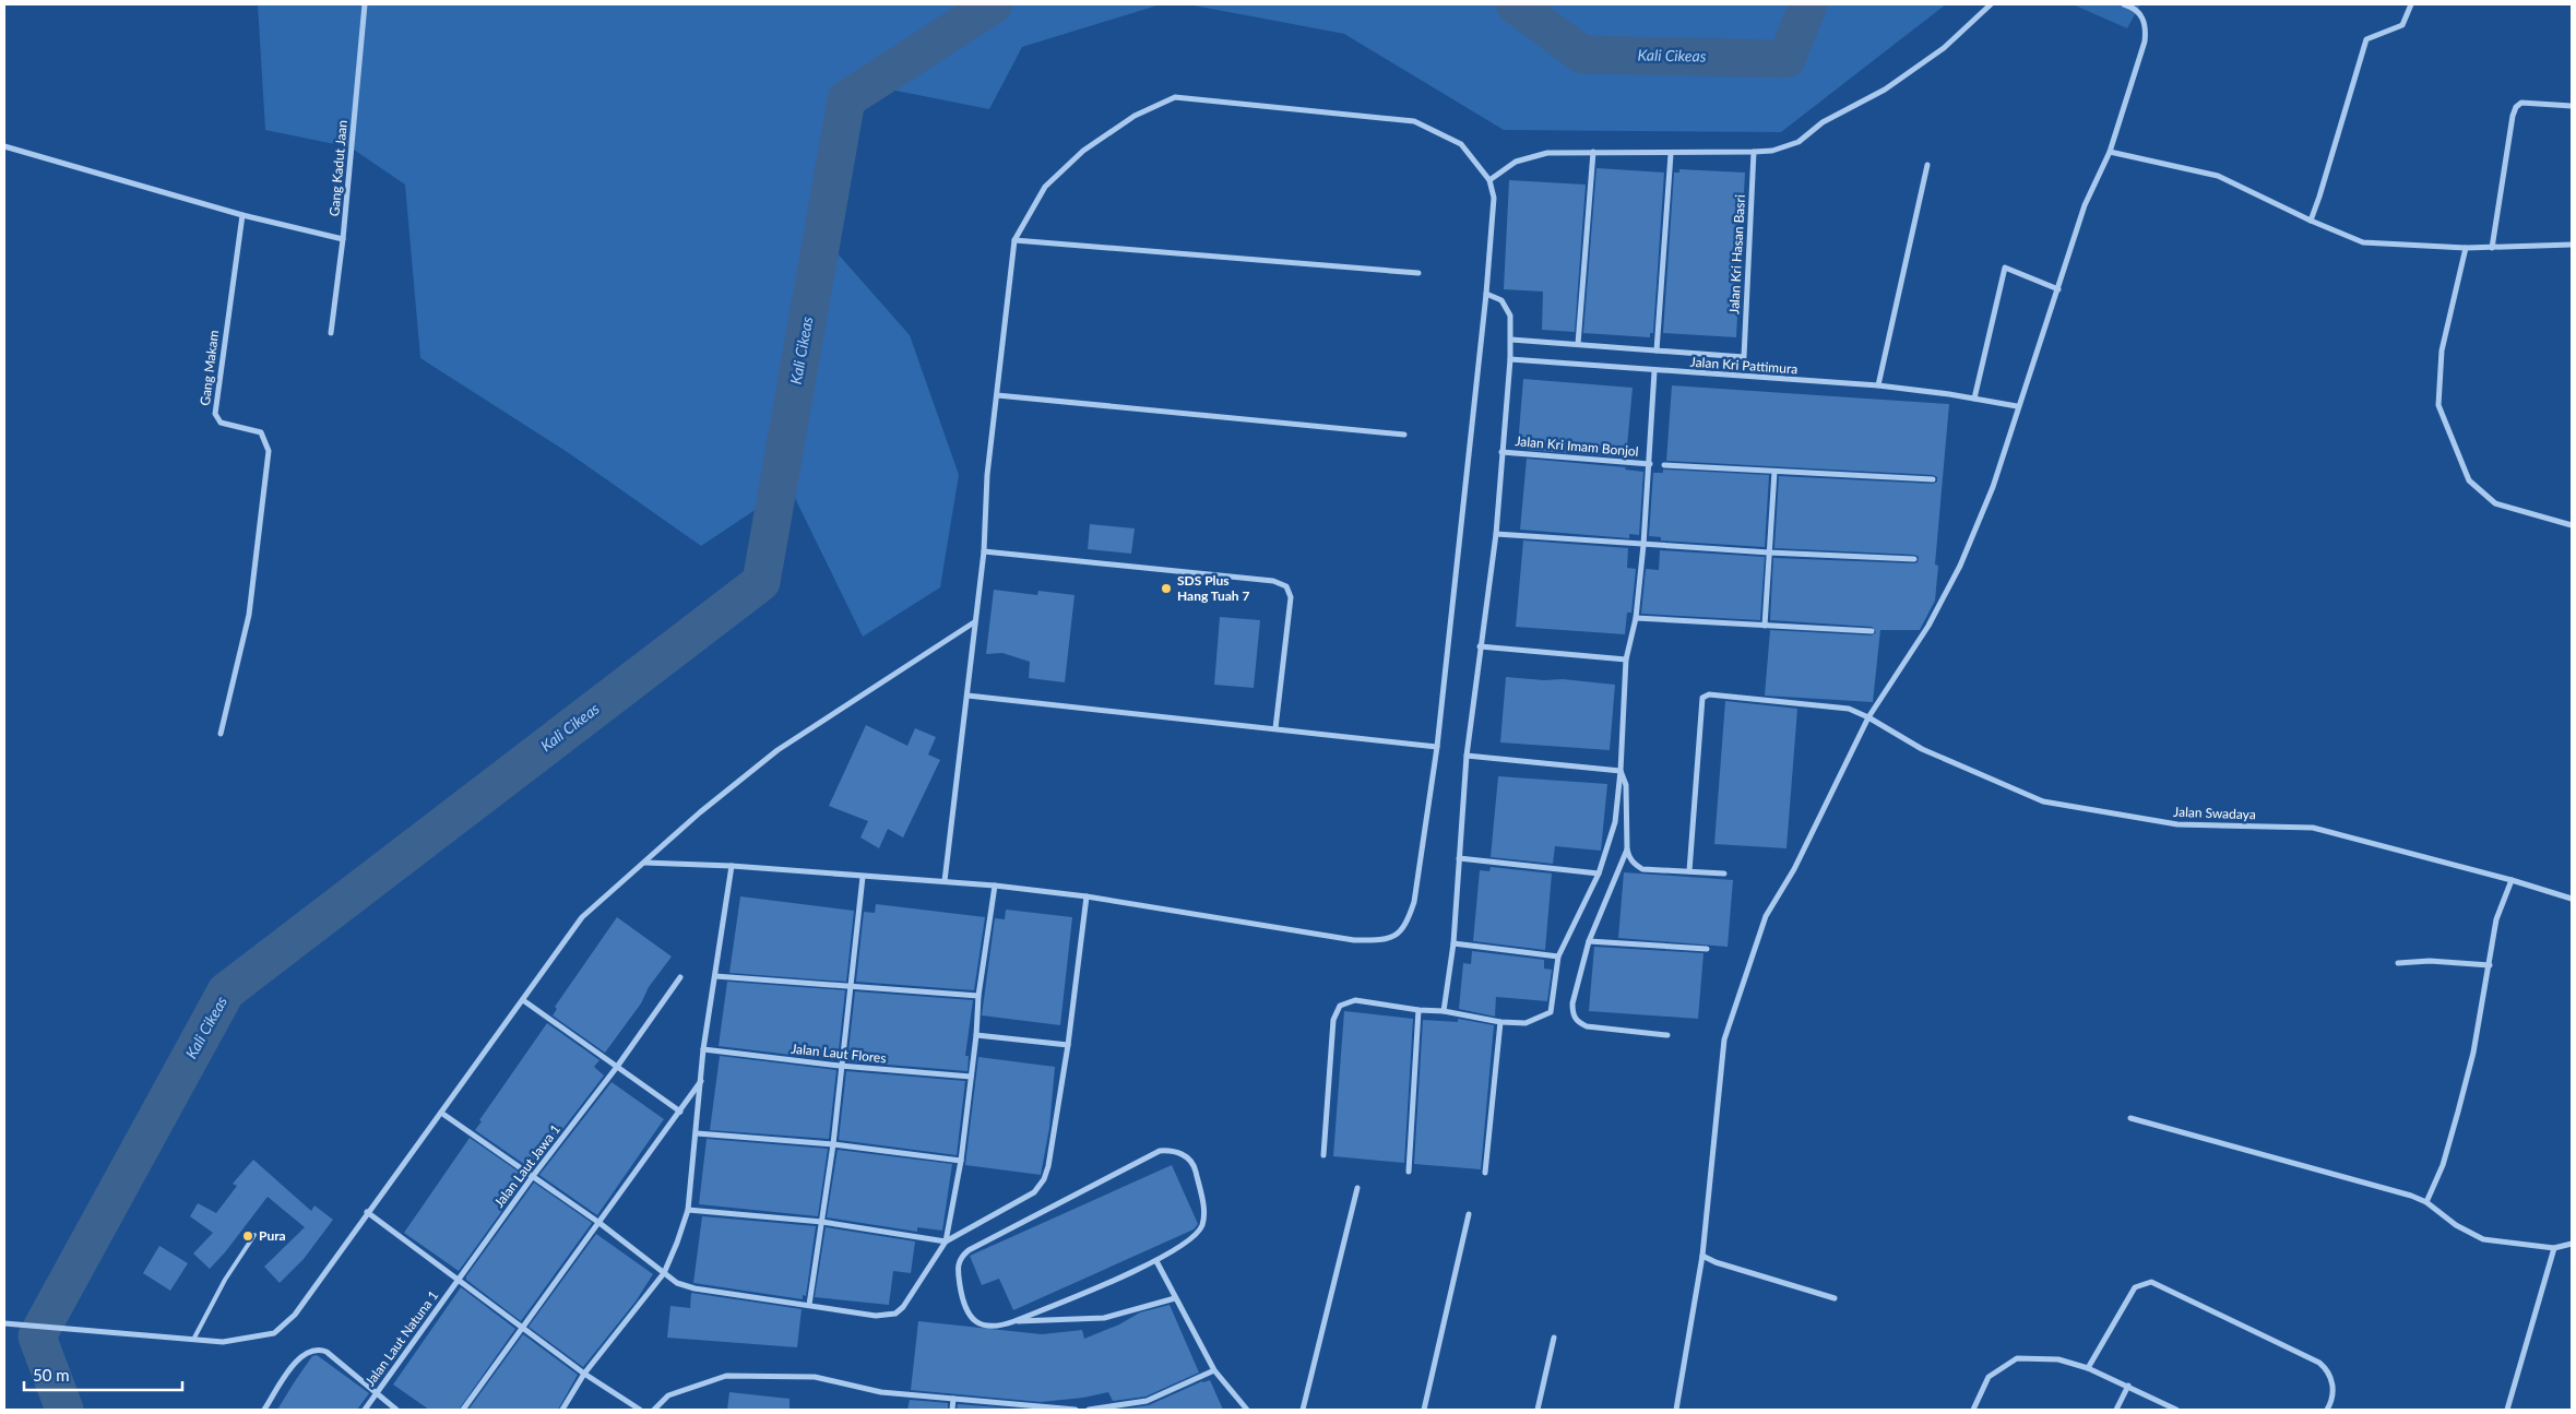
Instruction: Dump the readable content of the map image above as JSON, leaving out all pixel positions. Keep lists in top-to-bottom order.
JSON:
{
  "streets": {
    "street": [
      "Gang Kadut Jaan",
      "Jalan Kri Hasan Basri",
      "Jalan Kri Pattimura",
      "Gang Makam",
      "Jalan Kri Imam Bonjol",
      "Jalan Swadaya",
      "Jalan Laut Flores",
      "Jalan Laut Jawa 1",
      "Jalan Laut Natuna 1"
    ]
  },
  "crossings": [
    ["Jalan Laut Jawa 1", "Jalan Laut Natuna 1"]
  ],
  "water": ["Kali Cikeas"],
  "places": ["SDS Plus Hang Tuah 7", "Pura"],
  "scale_bar": "50 m"
}
